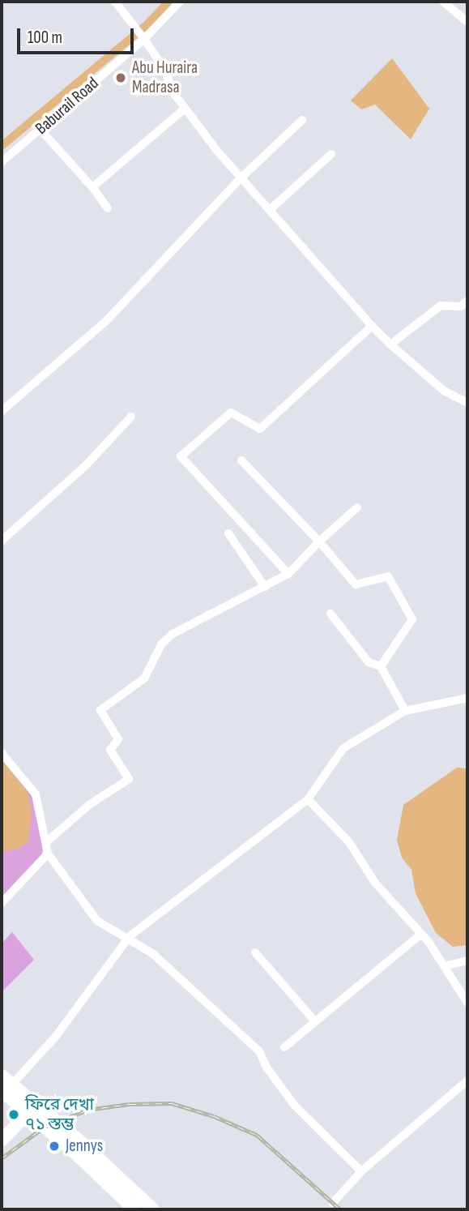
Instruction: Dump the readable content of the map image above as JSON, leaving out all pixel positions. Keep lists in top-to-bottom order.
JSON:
{
  "streets": {
    "street": ["Baburail Road"]
  },
  "places": ["Abu Huraira Madrasa", "ফিরে দেখা ৭১ স্তম্ভ", "Jennys"],
  "scale_bar": "100 m"
}
